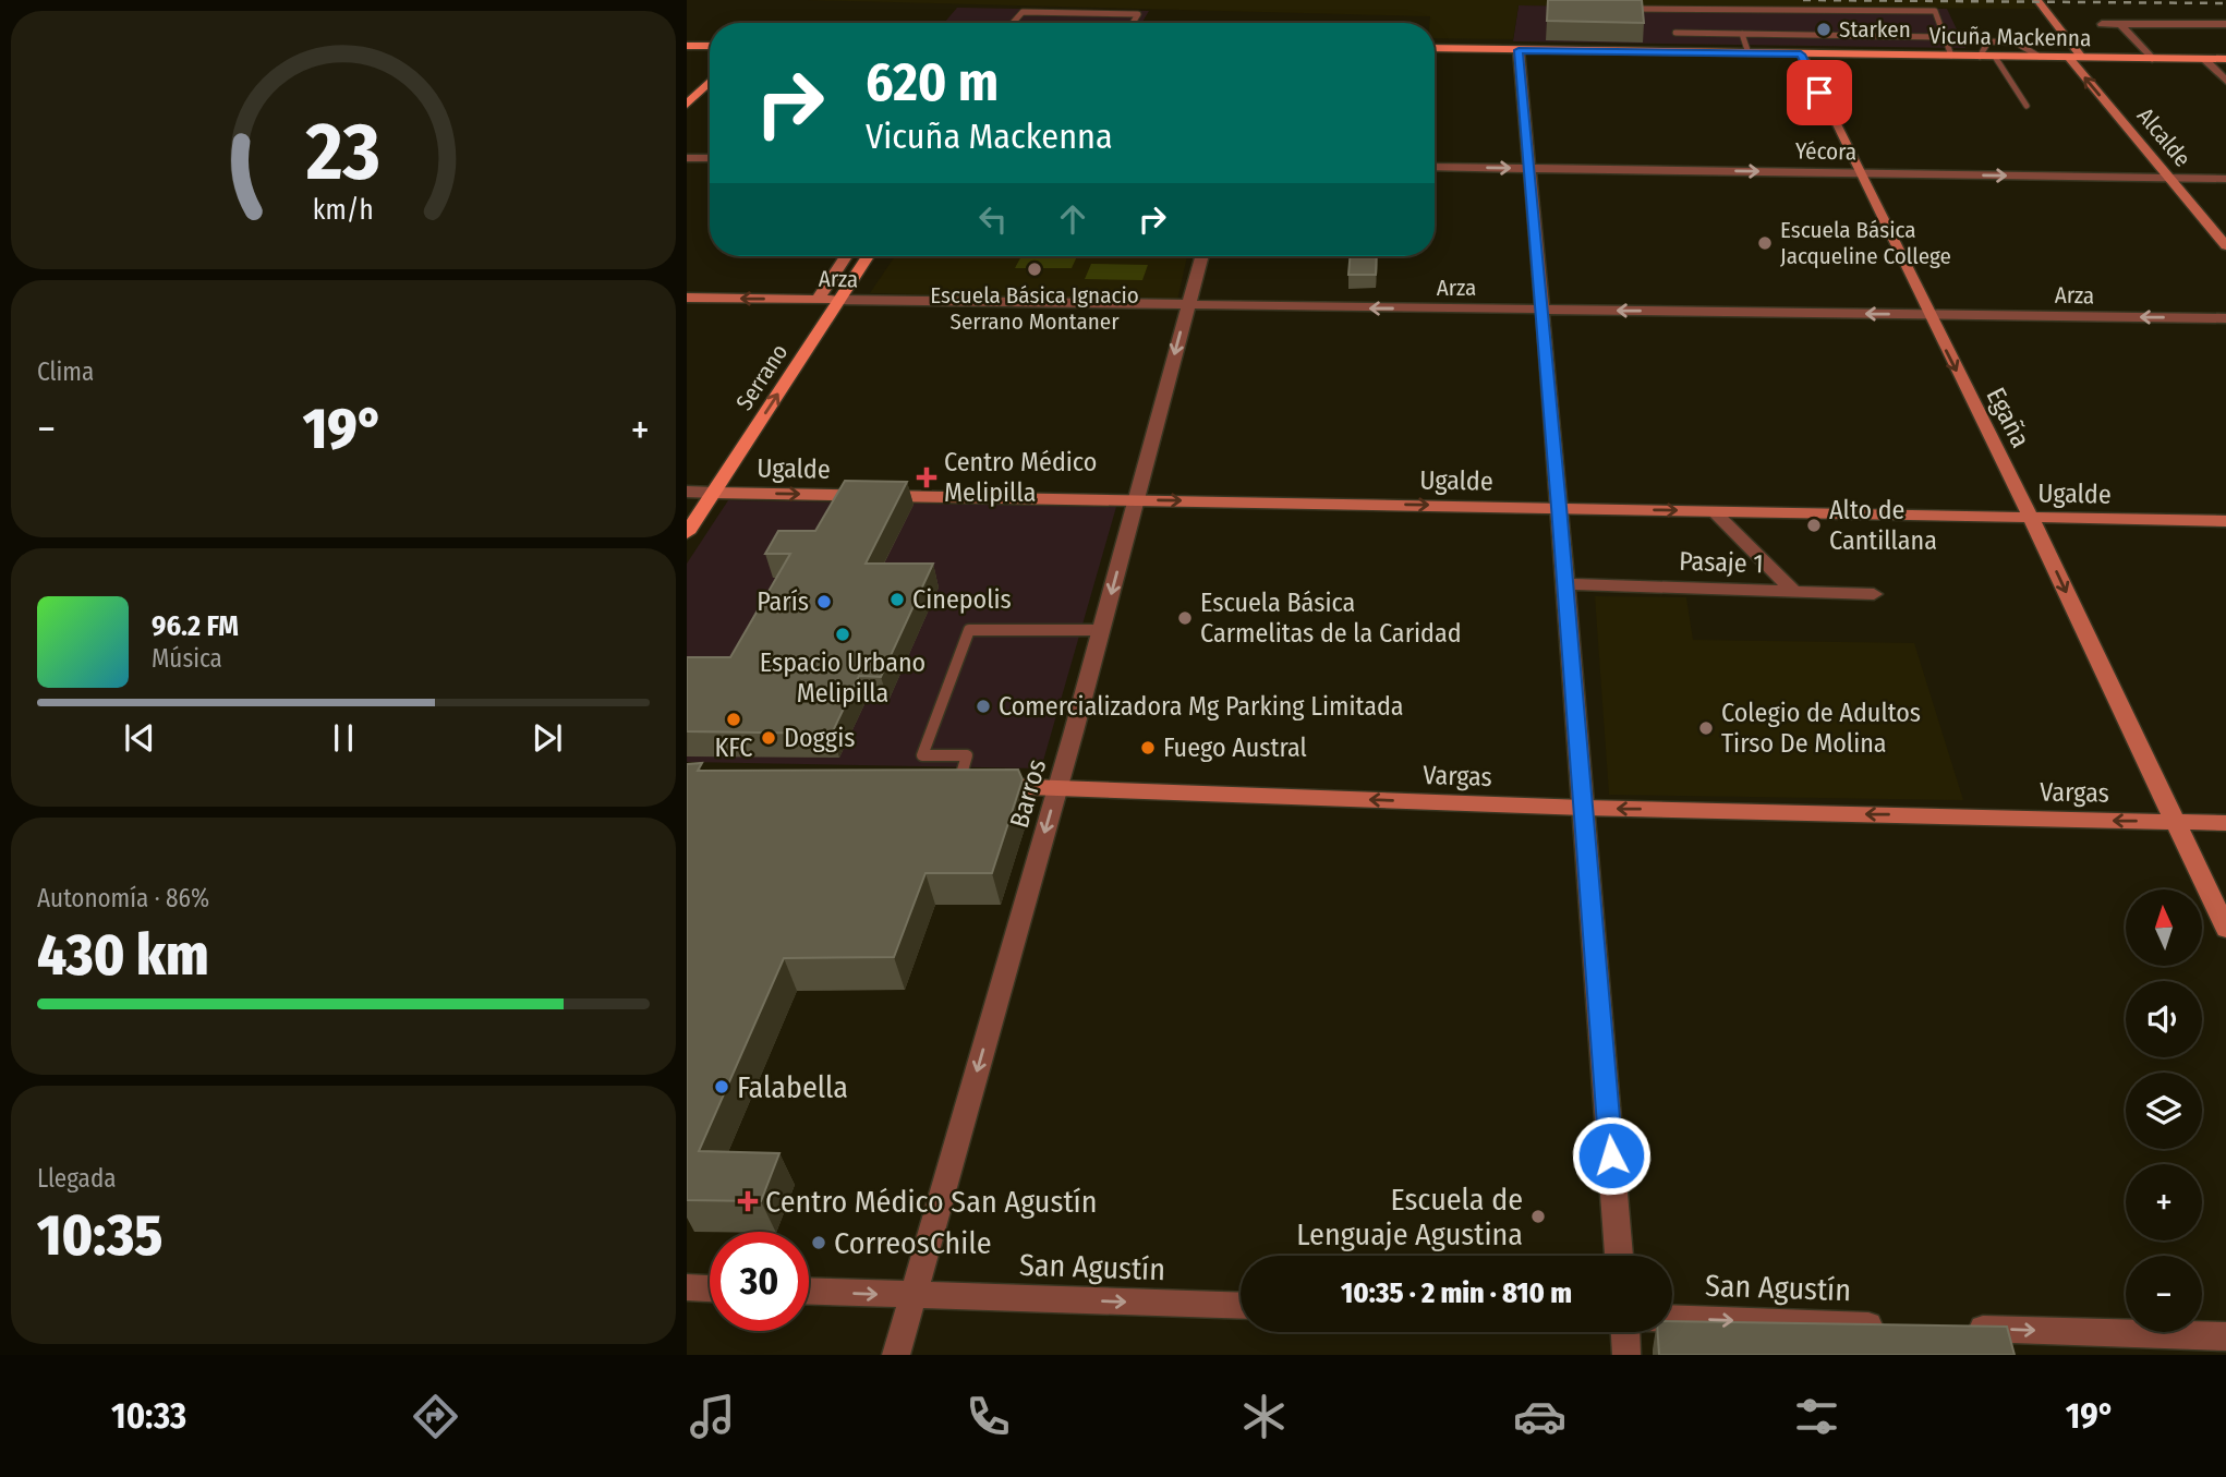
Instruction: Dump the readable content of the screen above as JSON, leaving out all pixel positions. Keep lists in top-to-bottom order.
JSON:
{
  "streets": {
    "main road": ["Vicuña Mackenna", "Serrano"],
    "street": [
      "Alcalde",
      "Yécora",
      "Arza",
      "Egaña",
      "Ugalde",
      "Pasaje 1",
      "Vargas",
      "Barros",
      "San Agustín"
    ]
  },
  "crossings": [
    ["Vicuña Mackenna", "Alcalde"],
    ["Vicuña Mackenna", "Egaña"],
    ["Alcalde", "Yécora"],
    ["Yécora", "Egaña"],
    ["Arza", "Serrano"],
    ["Arza", "Egaña"],
    ["Arza", "Barros"],
    ["Serrano", "Ugalde"],
    ["Egaña", "Ugalde"],
    ["Egaña", "Vargas"],
    ["Ugalde", "Barros"],
    ["Vargas", "Barros"],
    ["Barros", "San Agustín"]
  ],
  "one_way": [
    "Yécora",
    "Arza",
    "Serrano",
    "Egaña",
    "Ugalde",
    "Vargas",
    "Barros",
    "San Agustín"
  ],
  "places": {
    "other": [
      "Starken",
      "Escuela Básica Jacqueline College",
      "Escuela Básica Ignacio Serrano Montaner",
      "Alto de Cantillana",
      "Cinepolis",
      "París",
      "Escuela Básica Carmelitas de la Caridad",
      "Espacio Urbano Melipilla",
      "Comercializadora Mg Parking Limitada",
      "KFC",
      "Colegio de Adultos Tirso De Molina",
      "Doggis",
      "Fuego Austral",
      "Falabella",
      "Escuela de Lenguaje Agustina",
      "CorreosChile"
    ],
    "health": ["Centro Médico Melipilla", "Centro Médico San Agustín"]
  },
  "north": "top",
  "page": {
    "turn": ["620 m", "Vicuña Mackenna"],
    "tile": [
      "Clima",
      ["Autonomía · 86%", "430 km"],
      ["Llegada", "10:35"]
    ],
    "heat": ["−", "19°", "+"],
    "song": ["96.2 FM", "Música"],
    "map_buttons": ["+", "−"],
    "limit": "30",
    "trip": "10:35 · 2 min · 810 m",
    "tabs": ["10:33", "19°"],
    "gauge": ["23", "km/h"]
  }
}
